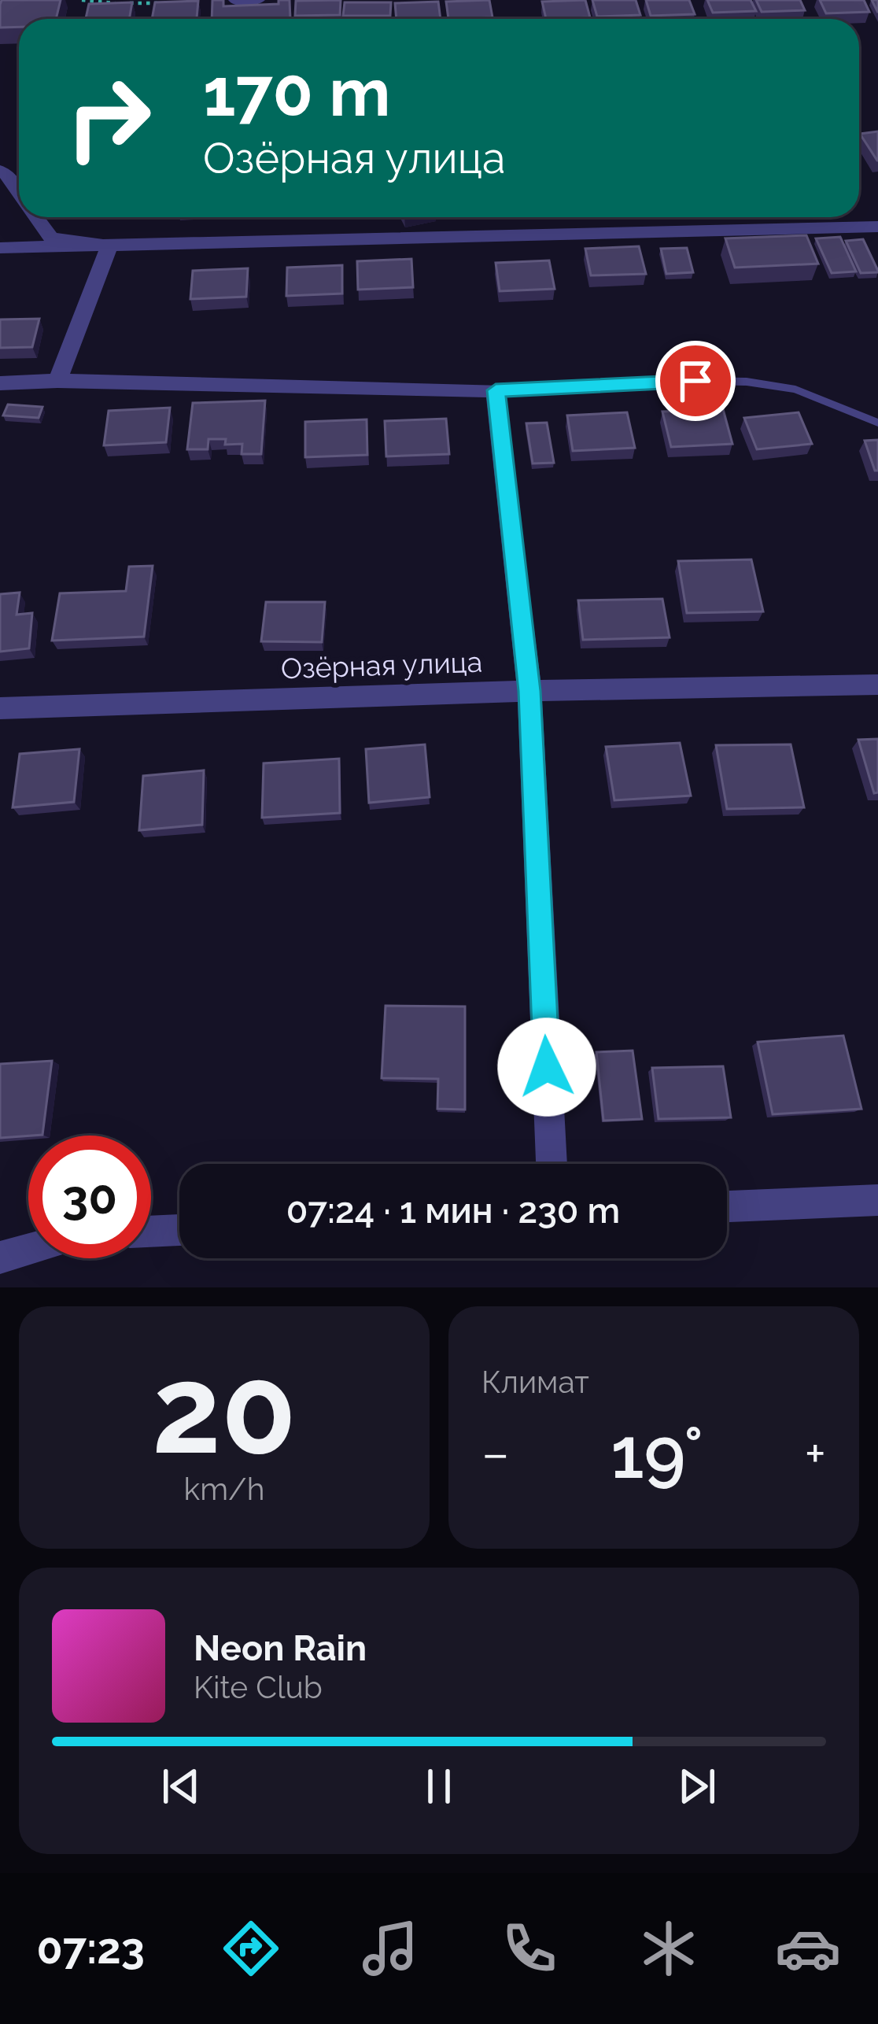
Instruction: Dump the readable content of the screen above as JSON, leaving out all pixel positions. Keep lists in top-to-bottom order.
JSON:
{
  "streets": {
    "street": ["Озёрная улица"]
  },
  "page": {
    "turn": ["170 m", "Озёрная улица"],
    "limit": "30",
    "trip": "07:24 · 1 мин · 230 m",
    "tile": [
      ["20", "km/h"],
      "Климат"
    ],
    "heat": ["−", "19°", "+"],
    "song": ["Neon Rain", "Kite Club"],
    "tabs": "07:23"
  }
}
